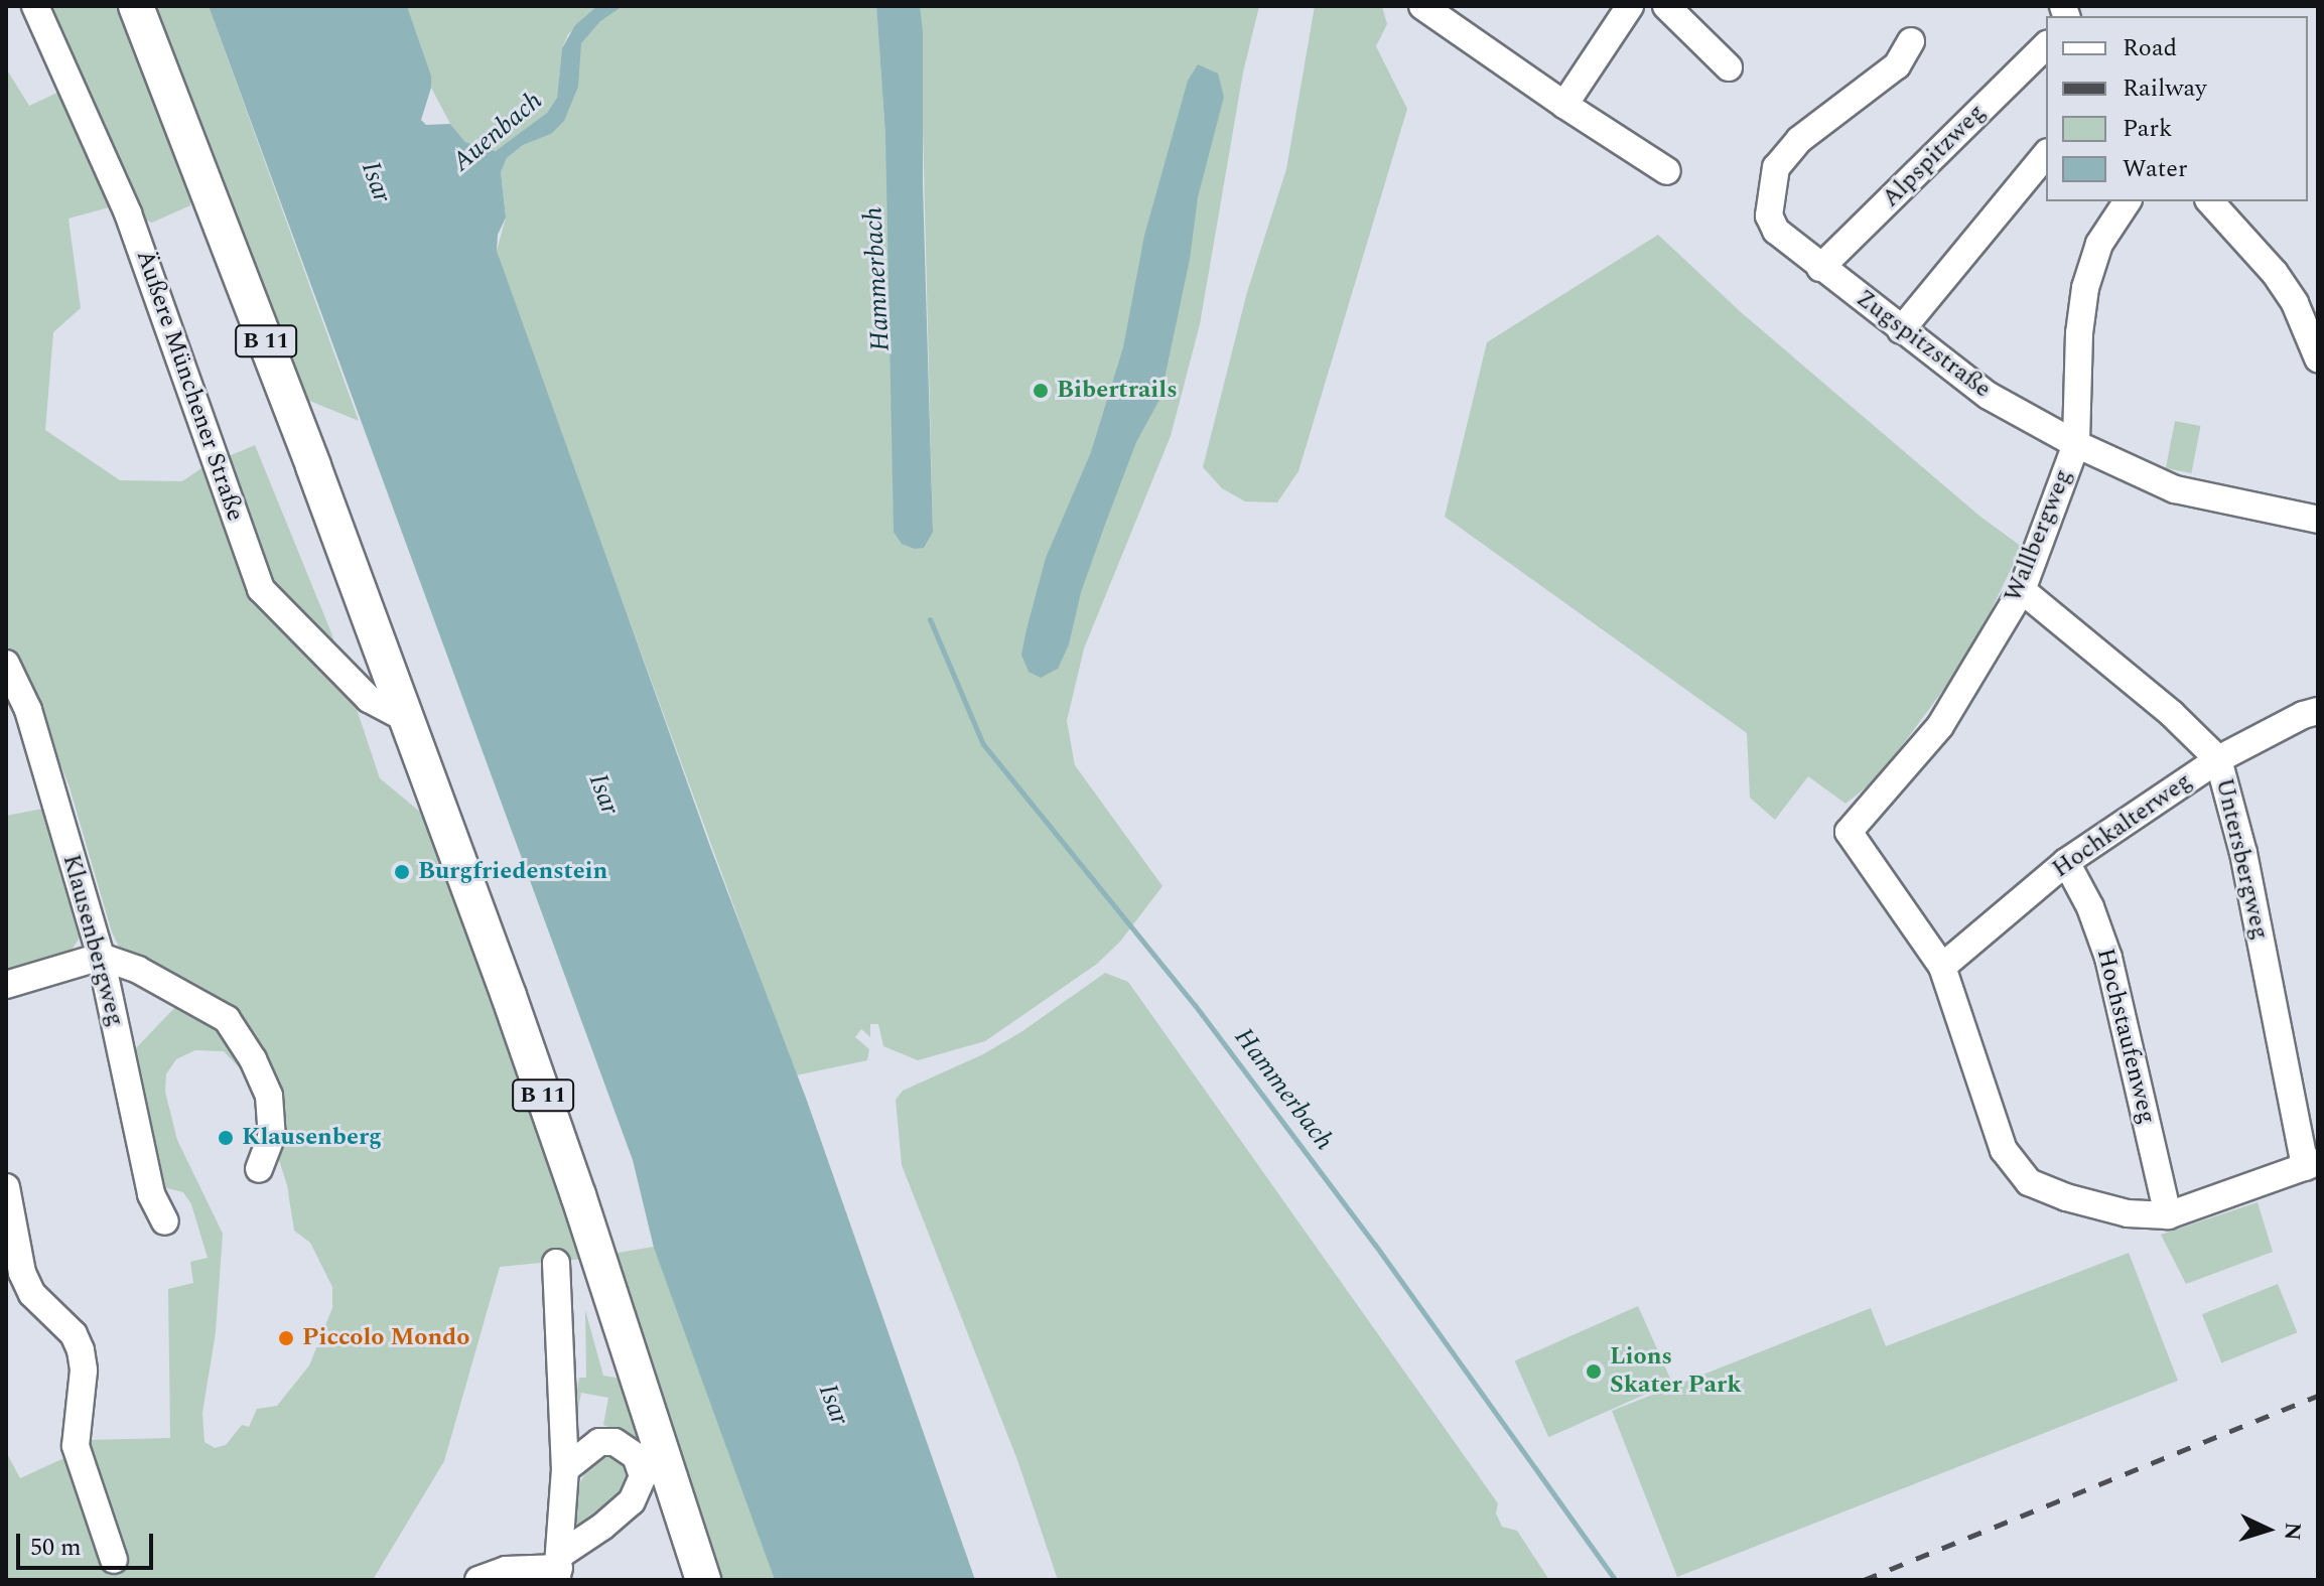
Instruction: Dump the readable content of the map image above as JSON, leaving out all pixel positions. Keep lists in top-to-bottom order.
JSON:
{
  "streets": {
    "main road": ["B 11"],
    "street": [
      "Alpspitzweg",
      "Zugspitzstraße",
      "Äußere Münchener Straße",
      "Wallbergweg",
      "Hochkalterweg",
      "Untersbergweg",
      "Klausenbergweg",
      "Hochstaufenweg"
    ]
  },
  "crossings": [
    ["Alpspitzweg", "Zugspitzstraße"],
    ["B 11", "Äußere Münchener Straße"],
    ["Zugspitzstraße", "Wallbergweg"],
    ["Wallbergweg", "Hochkalterweg"],
    ["Wallbergweg", "Untersbergweg"],
    ["Hochkalterweg", "Untersbergweg"],
    ["Hochkalterweg", "Hochstaufenweg"]
  ],
  "water": ["Auenbach", "Isar", "Hammerbach"],
  "places": [
    "Bibertrails",
    "Burgfriedenstein",
    "Klausenberg",
    "Piccolo Mondo",
    "Lions Skater Park"
  ],
  "legend": [
    "Road",
    "Railway",
    "Park",
    "Water"
  ],
  "scale_bar": "50 m",
  "north": "right"
}
